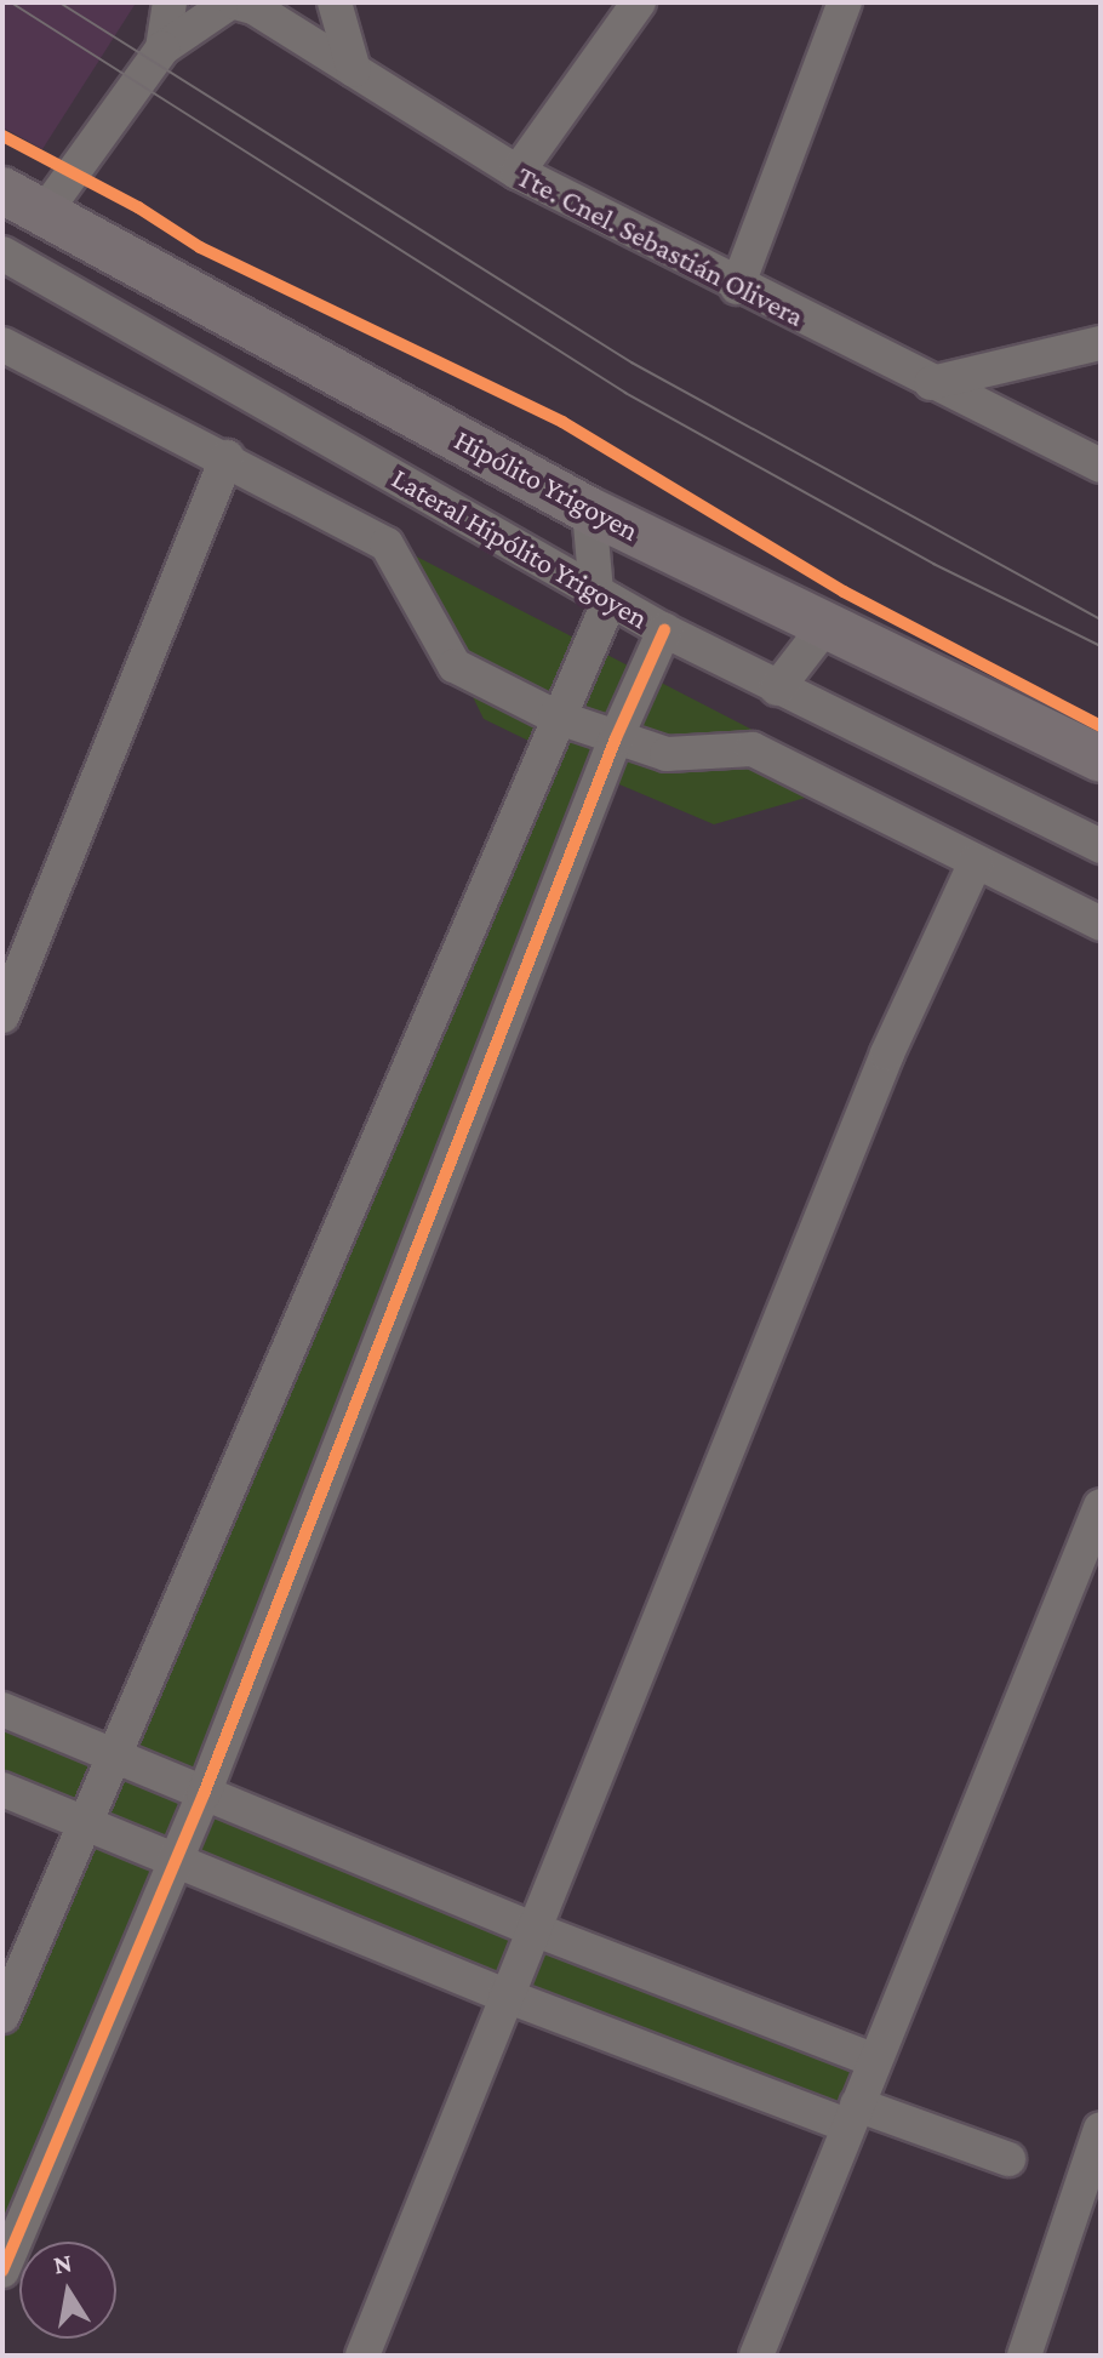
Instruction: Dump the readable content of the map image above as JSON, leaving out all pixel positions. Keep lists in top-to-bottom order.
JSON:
{
  "streets": {
    "main road": ["Hipólito Yrigoyen"],
    "street": ["Tte. Cnel. Sebastián Olivera", "Lateral Hipólito Yrigoyen"]
  },
  "north": "top"
}
